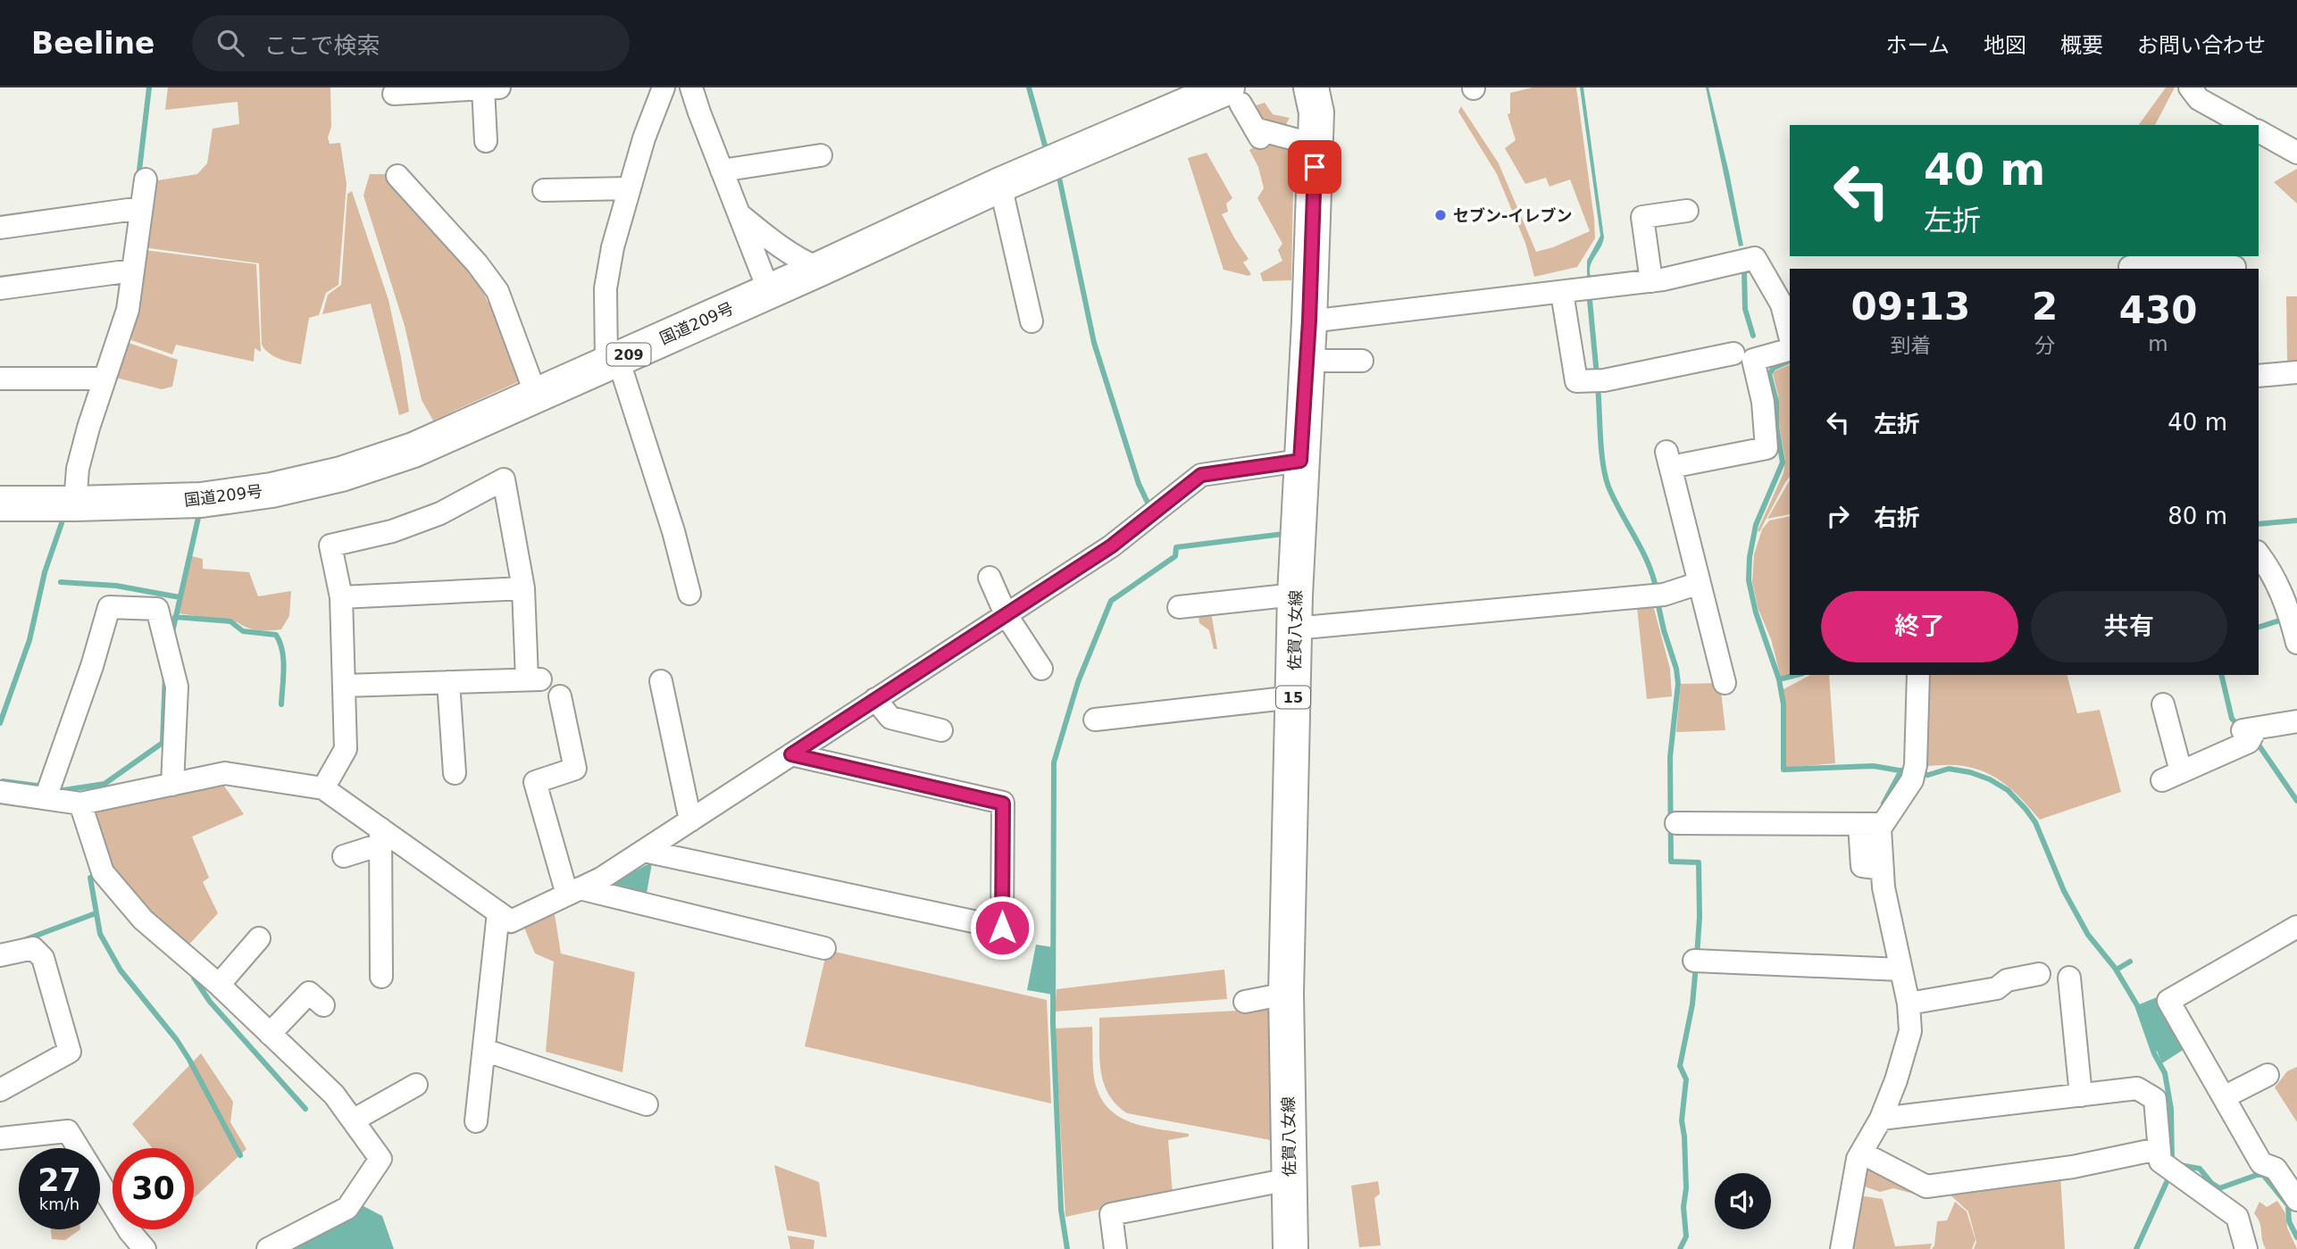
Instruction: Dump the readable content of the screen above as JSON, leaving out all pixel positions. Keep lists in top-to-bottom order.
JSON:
{
  "streets": {
    "main road": [
      "国道209号",
      "209",
      "佐賀八女線",
      "15"
    ]
  },
  "places": ["セブン-イレブン"],
  "page": {
    "header": "Beeline",
    "search": "ここで検索",
    "nav": [
      "ホーム",
      "地図",
      "概要",
      "お問い合わせ"
    ],
    "turn": ["40 m", "左折"],
    "eta": [
      "09:13",
      "到着",
      "2",
      "分",
      "430",
      "m"
    ],
    "list": [
      {
        "name": "左折",
        "value": "40 m"
      },
      {
        "name": "右折",
        "value": "80 m"
      }
    ],
    "buttons": ["終了", "共有"],
    "speed": "27 km/h",
    "limit": "30"
  }
}
